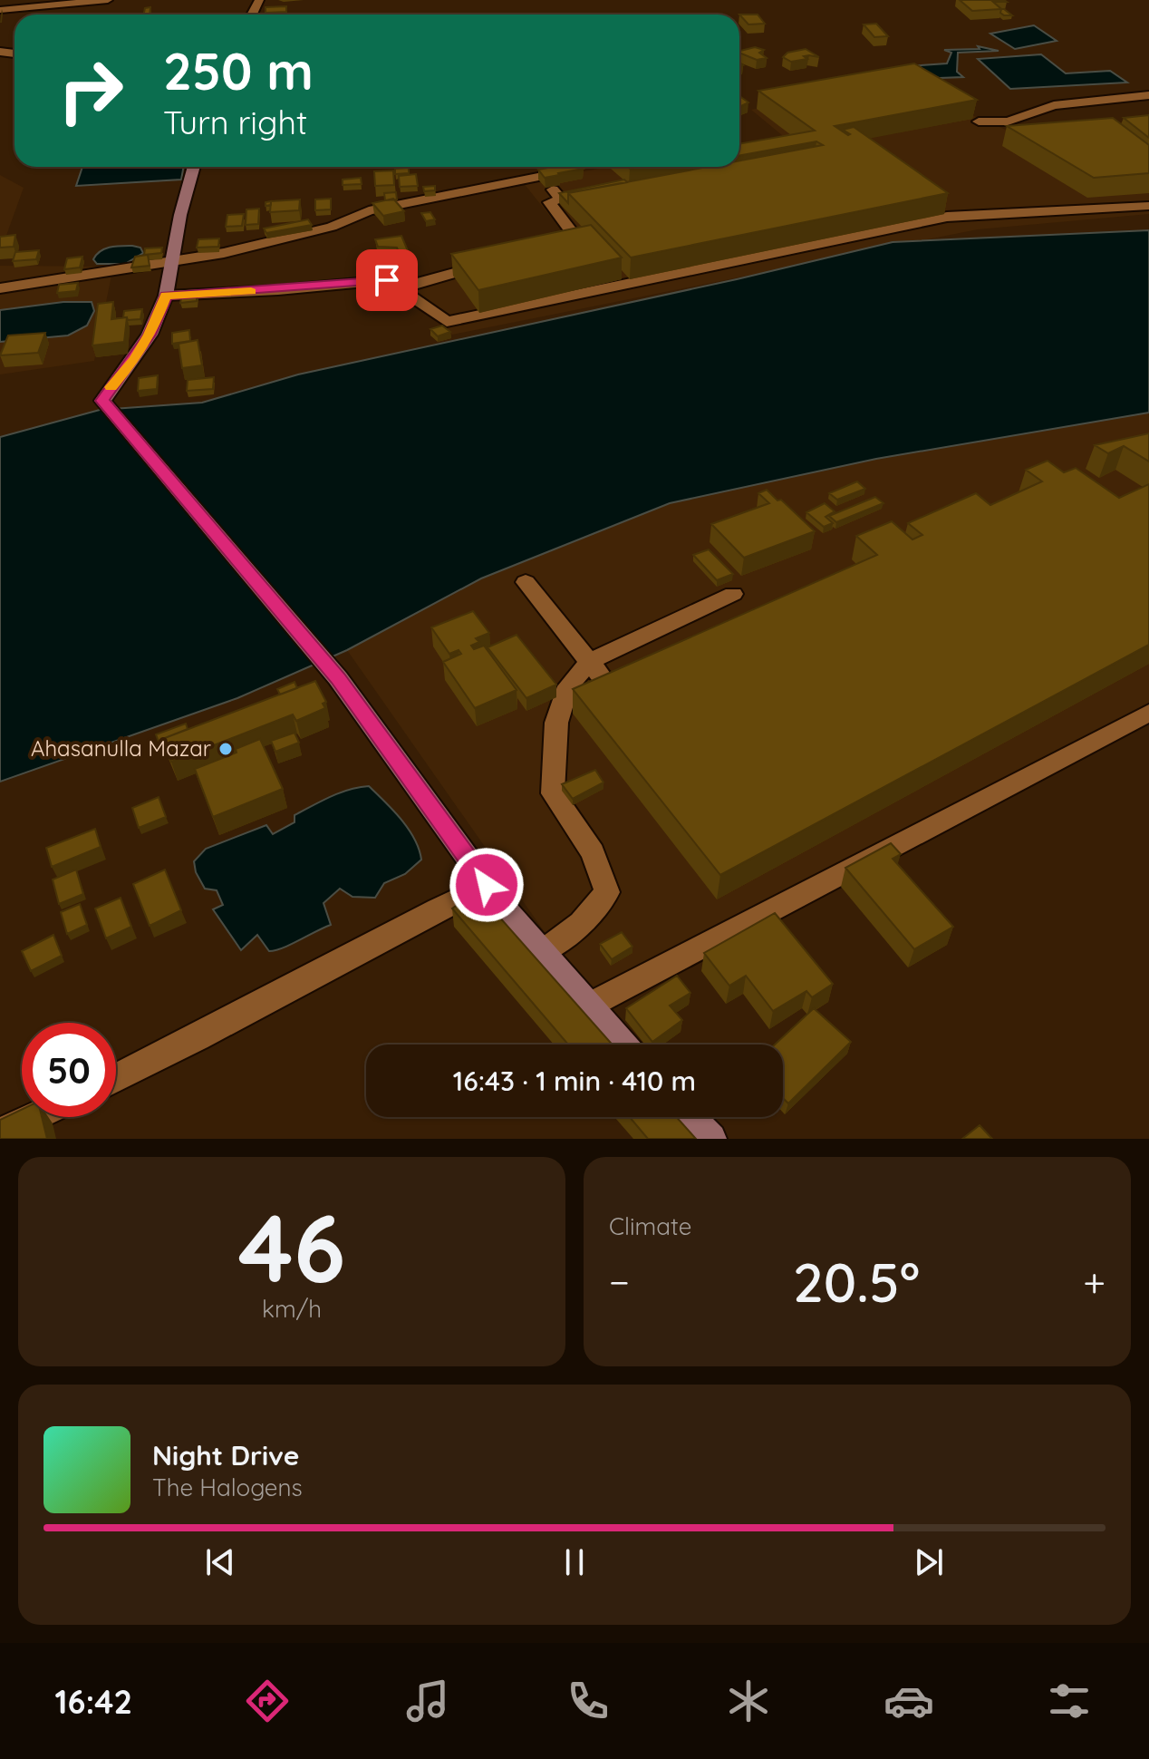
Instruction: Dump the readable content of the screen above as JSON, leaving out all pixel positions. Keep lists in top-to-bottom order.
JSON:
{
  "places": ["Ahasanulla Mazar"],
  "page": {
    "turn": ["250 m", "Turn right"],
    "limit": "50",
    "trip": "16:43 · 1 min · 410 m",
    "tile": [
      ["46", "km/h"],
      "Climate"
    ],
    "heat": ["−", "20.5°", "+"],
    "song": ["Night Drive", "The Halogens"],
    "tabs": "16:42"
  }
}
